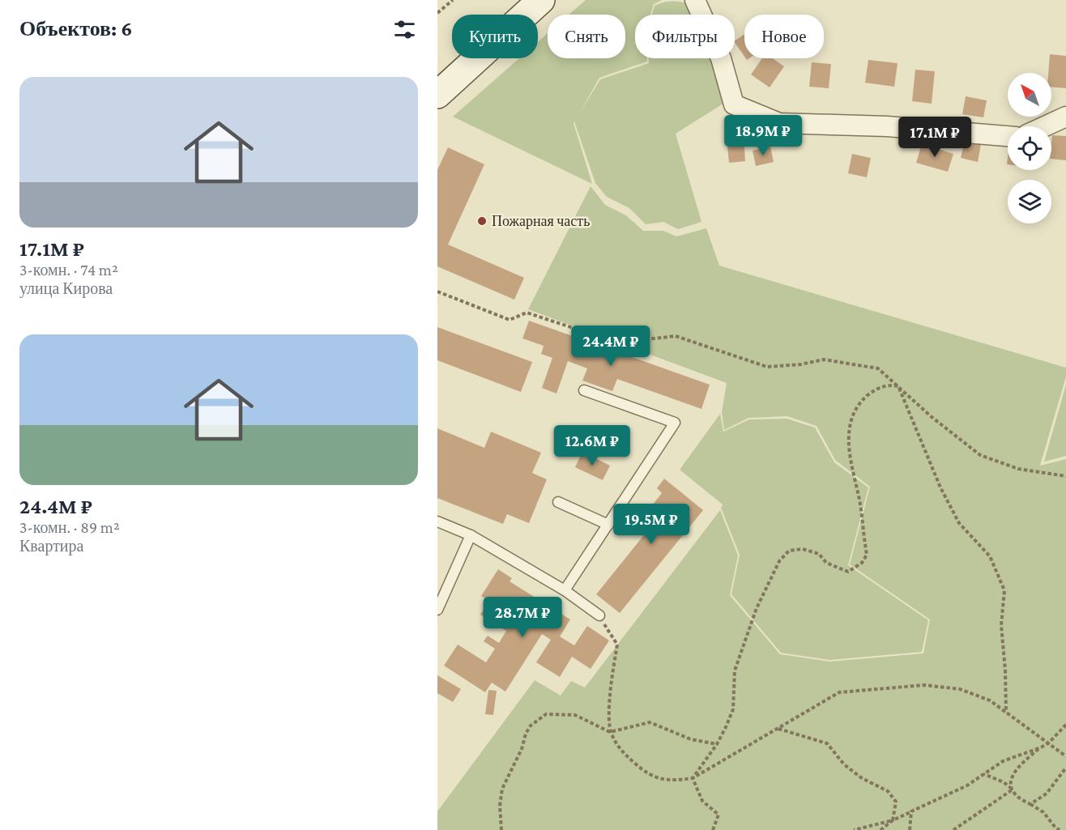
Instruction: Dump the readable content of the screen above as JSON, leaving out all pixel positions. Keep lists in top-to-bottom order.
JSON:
{
  "places": ["Пожарная часть"],
  "north": "top left",
  "page": {
    "heading": "Объектов: 6",
    "chip": [
      "Купить",
      "Снять",
      "Фильтры",
      "Новое"
    ],
    "list": [
      {
        "name": "17.1M ₽",
        "note": "3-комн. · 74 m² · улица Кирова"
      },
      {
        "name": "24.4M ₽",
        "note": "3-комн. · 89 m² · Квартира"
      }
    ],
    "price": [
      "18.9M ₽",
      "17.1M ₽",
      "24.4M ₽",
      "12.6M ₽",
      "19.5M ₽",
      "28.7M ₽"
    ]
  }
}
